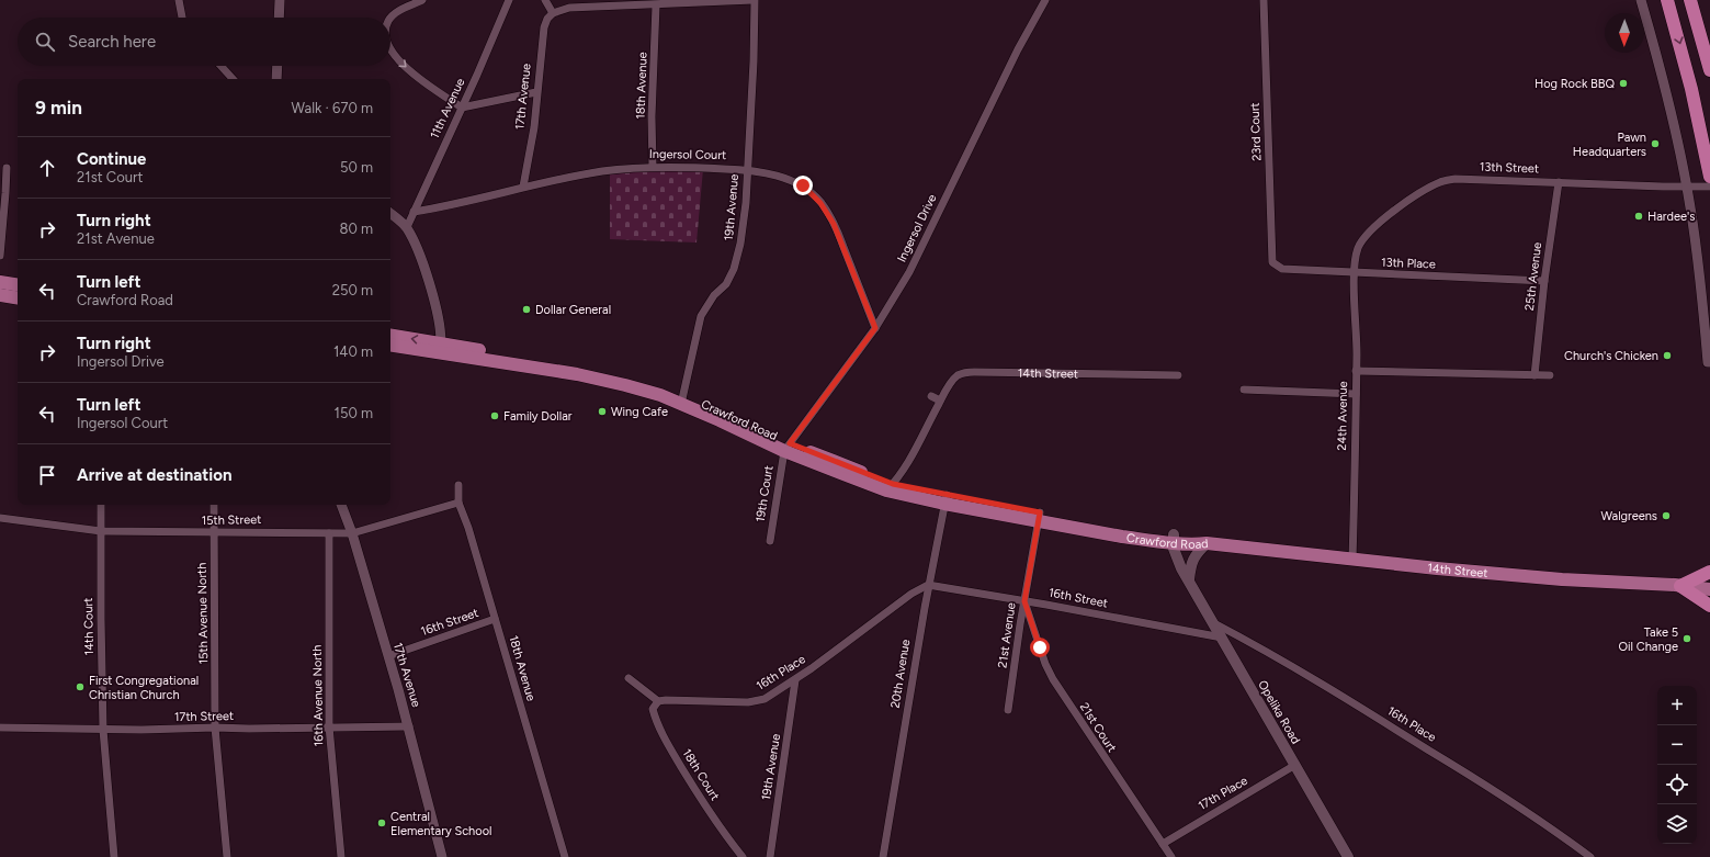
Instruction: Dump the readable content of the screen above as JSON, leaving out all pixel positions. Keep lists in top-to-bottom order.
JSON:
{
  "streets": {
    "main road": ["14th Street", "Crawford Road", "Opelika Road"],
    "street": [
      "18th Avenue",
      "17th Avenue",
      "11th Avenue",
      "23rd Court",
      "Ingersol Court",
      "13th Street",
      "19th Avenue",
      "Ingersol Drive",
      "13th Place",
      "25th Avenue",
      "24th Avenue",
      "19th Court",
      "15th Street",
      "16th Street",
      "15th Avenue North",
      "14th Court",
      "21st Avenue",
      "16th Place",
      "20th Avenue",
      "16th Avenue North",
      "17th Street",
      "21st Court",
      "18th Court",
      "17th Place"
    ]
  },
  "crossings": [
    ["18th Avenue", "Ingersol Court"],
    ["18th Avenue", "15th Street"],
    ["18th Avenue", "16th Street"],
    ["17th Avenue", "Ingersol Court"],
    ["17th Avenue", "15th Street"],
    ["17th Avenue", "16th Street"],
    ["17th Avenue", "17th Street"],
    ["11th Avenue", "Ingersol Court"],
    ["23rd Court", "13th Place"],
    ["Ingersol Court", "19th Avenue"],
    ["Ingersol Court", "Ingersol Drive"],
    ["13th Street", "13th Place"],
    ["13th Street", "25th Avenue"],
    ["13th Street", "24th Avenue"],
    ["19th Avenue", "Crawford Road"],
    ["19th Avenue", "16th Place"],
    ["Ingersol Drive", "Crawford Road"],
    ["Ingersol Drive", "19th Court"],
    ["13th Place", "25th Avenue"],
    ["13th Place", "24th Avenue"],
    ["14th Street", "24th Avenue"],
    ["14th Street", "Crawford Road"],
    ["Crawford Road", "19th Court"],
    ["Crawford Road", "21st Avenue"],
    ["Crawford Road", "20th Avenue"],
    ["Crawford Road", "Opelika Road"],
    ["15th Street", "15th Avenue North"],
    ["15th Street", "14th Court"],
    ["15th Street", "16th Avenue North"],
    ["16th Street", "21st Avenue"],
    ["16th Street", "16th Place"],
    ["16th Street", "20th Avenue"],
    ["16th Street", "Opelika Road"],
    ["16th Street", "21st Court"],
    ["15th Avenue North", "17th Street"],
    ["14th Court", "17th Street"],
    ["21st Avenue", "21st Court"],
    ["16th Place", "20th Avenue"],
    ["16th Place", "Opelika Road"],
    ["16th Place", "18th Court"],
    ["16th Avenue North", "17th Street"],
    ["Opelika Road", "17th Place"],
    ["21st Court", "17th Place"]
  ],
  "places": [
    "Hog Rock BBQ",
    "Pawn Headquarters",
    "Hardee's",
    "Dollar General",
    "Church's Chicken",
    "Wing Cafe",
    "Family Dollar",
    "Walgreens",
    "Take 5 Oil Change",
    "First Congregational Christian Church",
    "Central Elementary School"
  ],
  "north": "bottom",
  "page": {
    "search": "Search here",
    "heading": ["9 min", "Walk · 670 m"],
    "list": [
      ["Continue", "21st Court", "50 m"],
      ["Turn right", "21st Avenue", "80 m"],
      ["Turn left", "Crawford Road", "250 m"],
      ["Turn right", "Ingersol Drive", "140 m"],
      ["Turn left", "Ingersol Court", "150 m"],
      "Arrive at destination"
    ],
    "map_buttons": ["+", "−"]
  }
}
